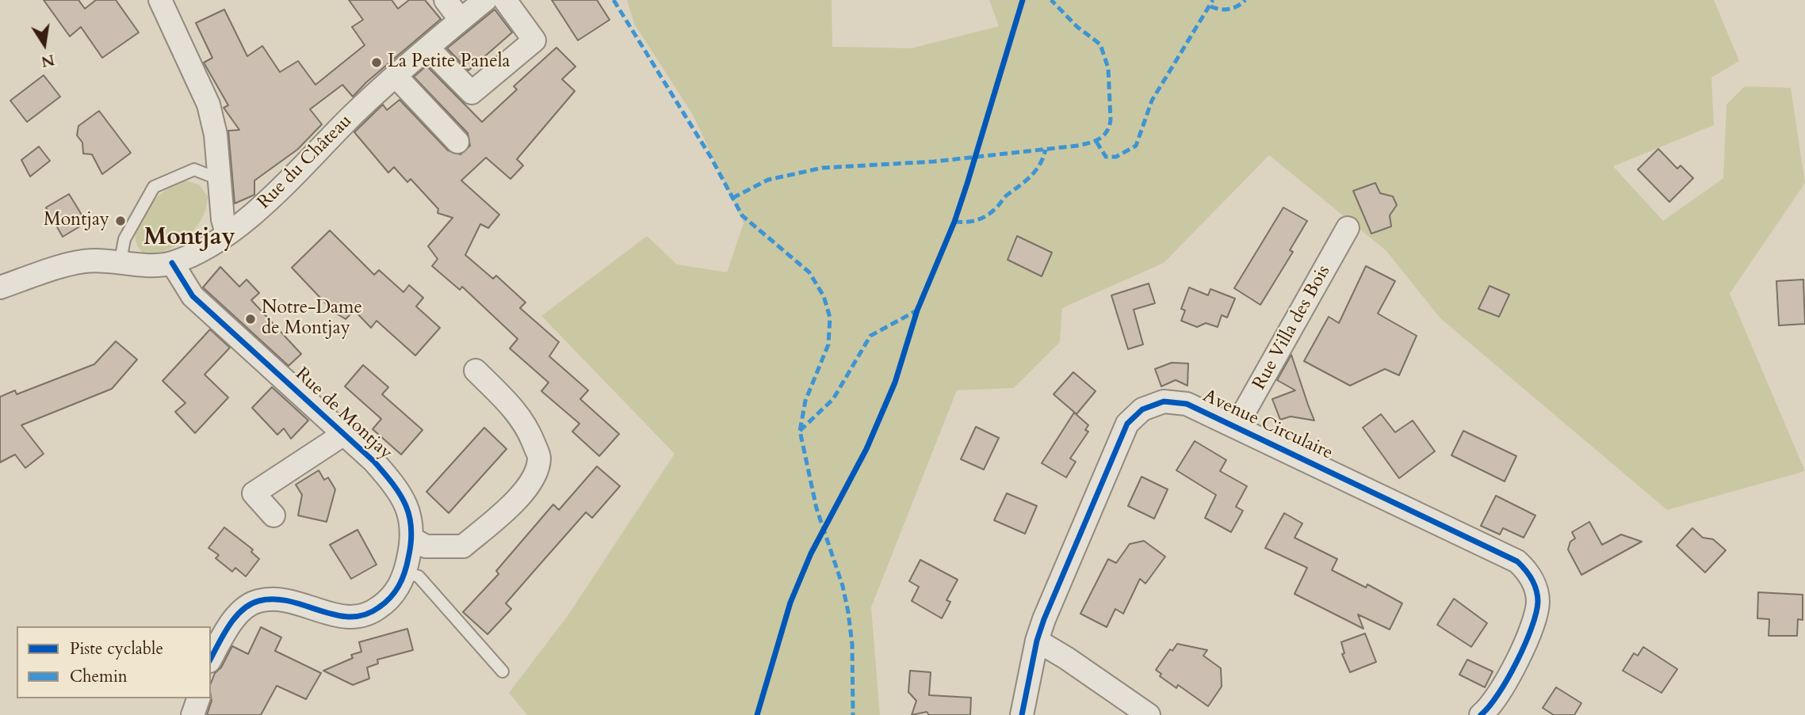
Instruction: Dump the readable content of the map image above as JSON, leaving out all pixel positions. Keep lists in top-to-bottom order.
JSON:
{
  "streets": {
    "street": [
      "Rue du Château",
      "Rue Villa des Bois",
      "Rue de Montjay",
      "Avenue Circulaire"
    ]
  },
  "crossings": [
    ["Rue du Château", "Rue de Montjay"],
    ["Rue Villa des Bois", "Avenue Circulaire"]
  ],
  "districts": ["Montjay"],
  "places": ["La Petite Panela", "Montjay", "Notre-Dame de Montjay"],
  "legend": ["Piste cyclable", "Chemin"],
  "north": "bottom"
}
